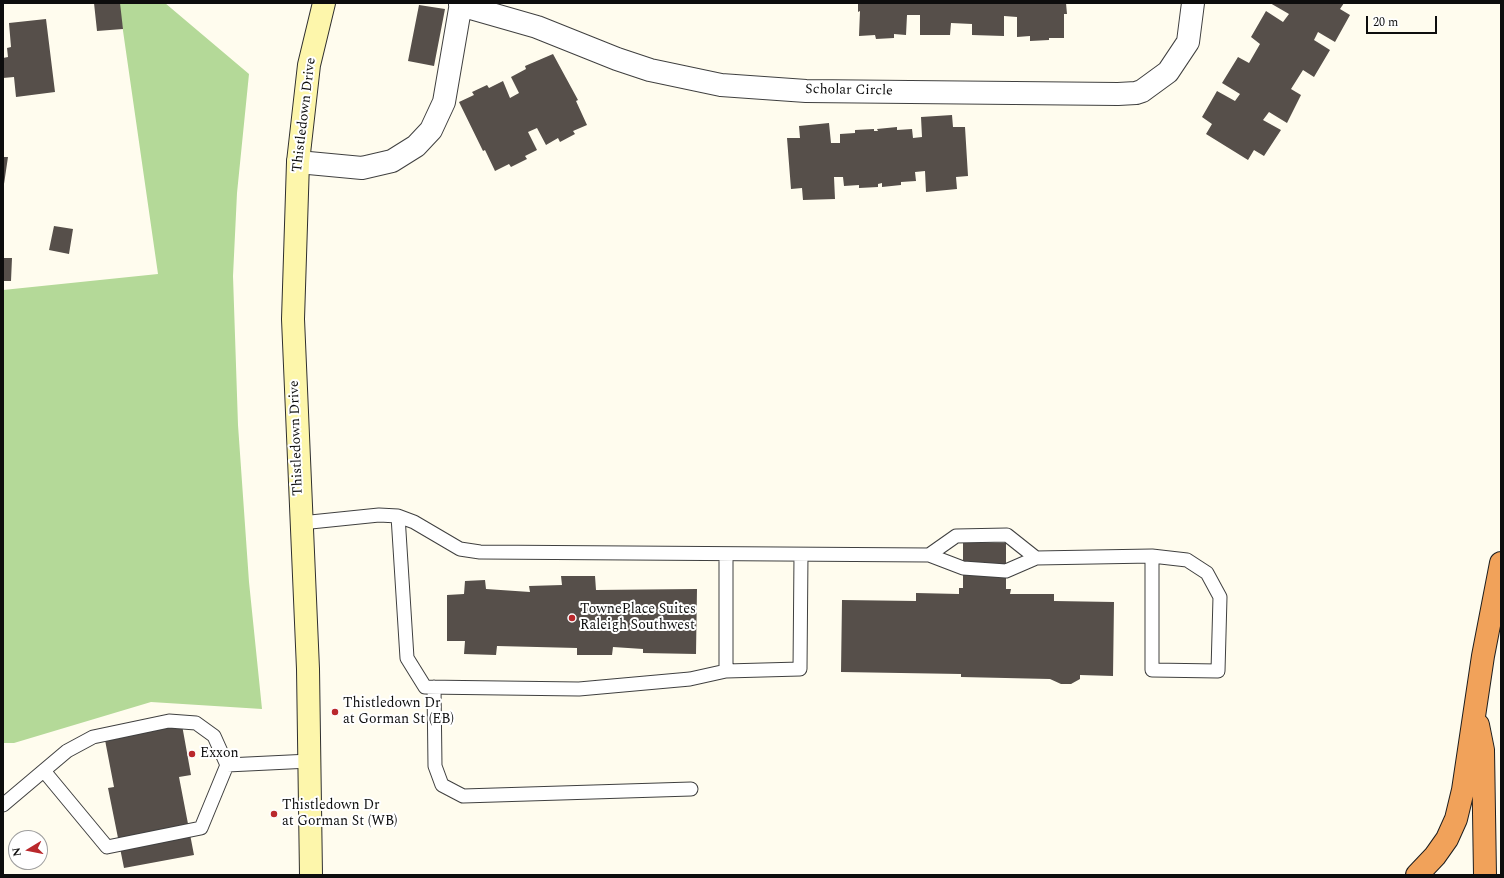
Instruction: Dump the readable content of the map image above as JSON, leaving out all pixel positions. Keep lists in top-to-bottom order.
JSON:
{
  "streets": {
    "main road": ["Thistledown Drive"],
    "street": ["Scholar Circle"]
  },
  "places": [
    "TownePlace Suites Raleigh Southwest",
    "Thistledown Dr at Gorman St (EB)",
    "Exxon",
    "Thistledown Dr at Gorman St (WB)"
  ],
  "scale_bar": "20 m",
  "north": "left"
}
